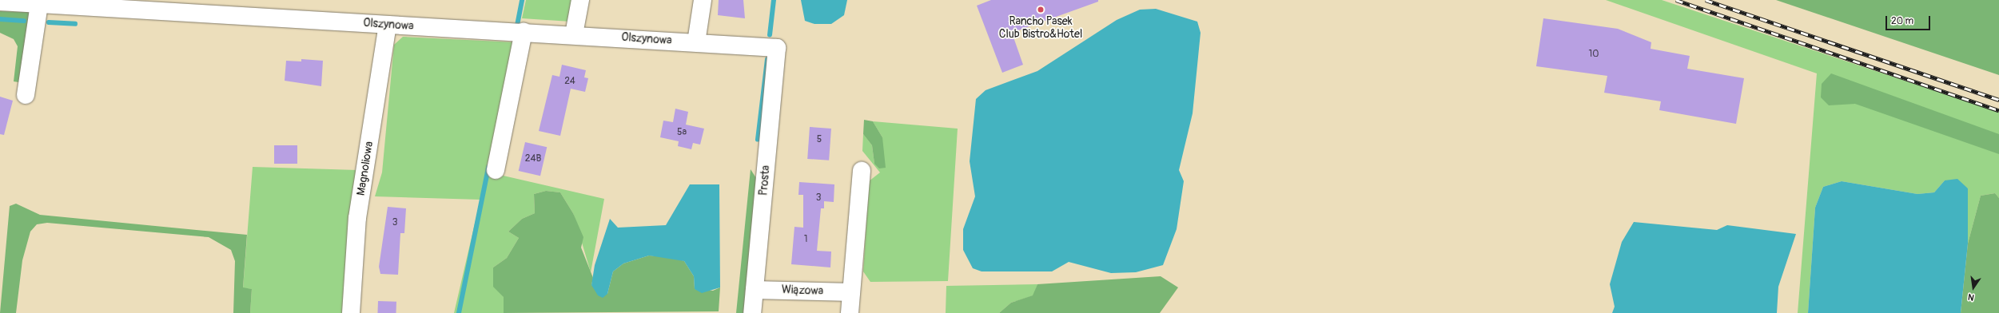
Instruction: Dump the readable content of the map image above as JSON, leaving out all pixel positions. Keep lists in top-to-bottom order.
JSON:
{
  "streets": {
    "street": [
      "Olszynowa",
      "Magnoliowa",
      "Prosta",
      "Wiązowa"
    ]
  },
  "crossings": [
    ["Olszynowa", "Magnoliowa"],
    ["Olszynowa", "Prosta"],
    ["Prosta", "Wiązowa"]
  ],
  "places": ["Rancho Pasek Club Bistro&Hotel"],
  "house_numbers": [
    "10",
    "24",
    "5a",
    "5",
    "24B",
    "3",
    "3",
    "1"
  ],
  "scale_bar": "20 m",
  "north": "bottom"
}
